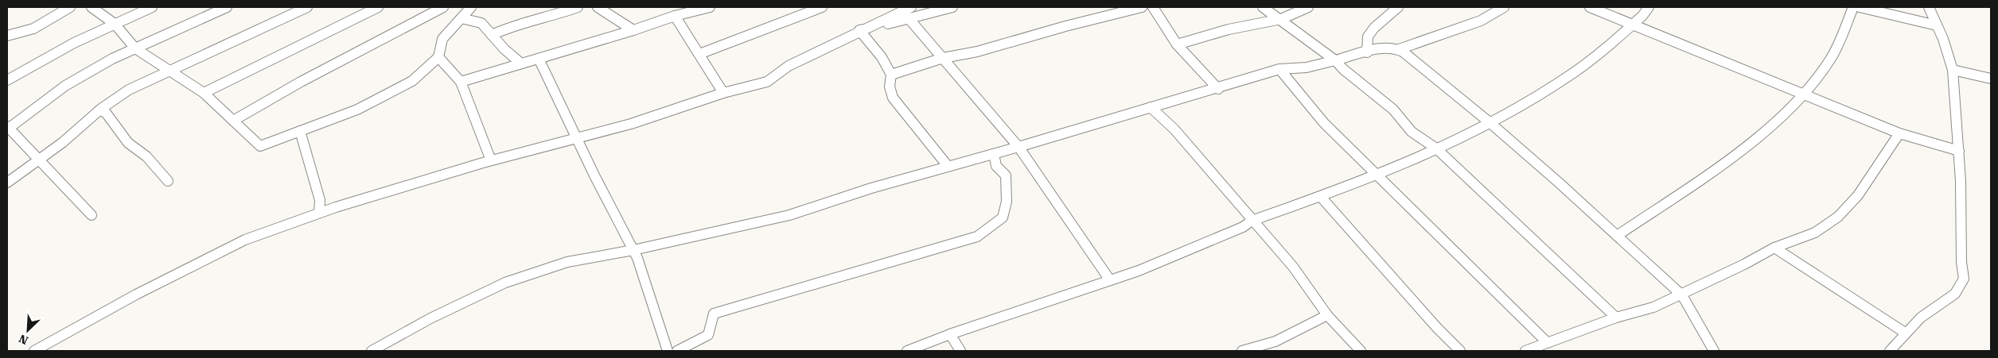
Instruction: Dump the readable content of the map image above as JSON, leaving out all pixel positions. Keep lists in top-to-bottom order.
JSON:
{
  "north": "bottom left"
}
